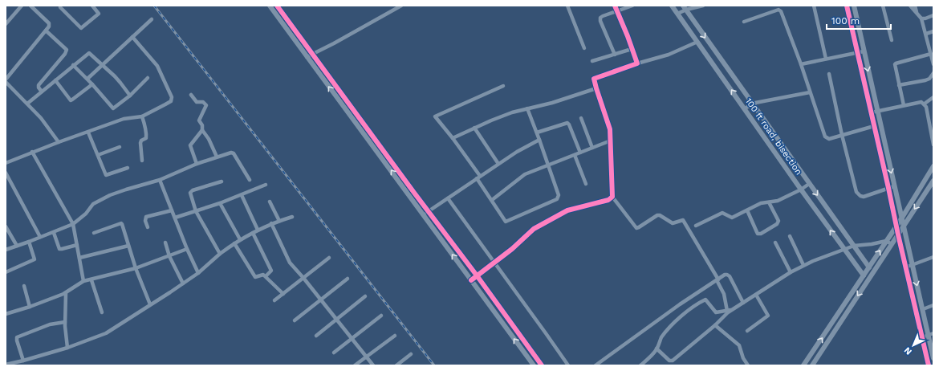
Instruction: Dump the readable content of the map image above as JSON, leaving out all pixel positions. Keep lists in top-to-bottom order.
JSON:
{
  "streets": {
    "street": ["100 ft road, bisection"]
  },
  "scale_bar": "100 m",
  "north": "bottom left"
}
